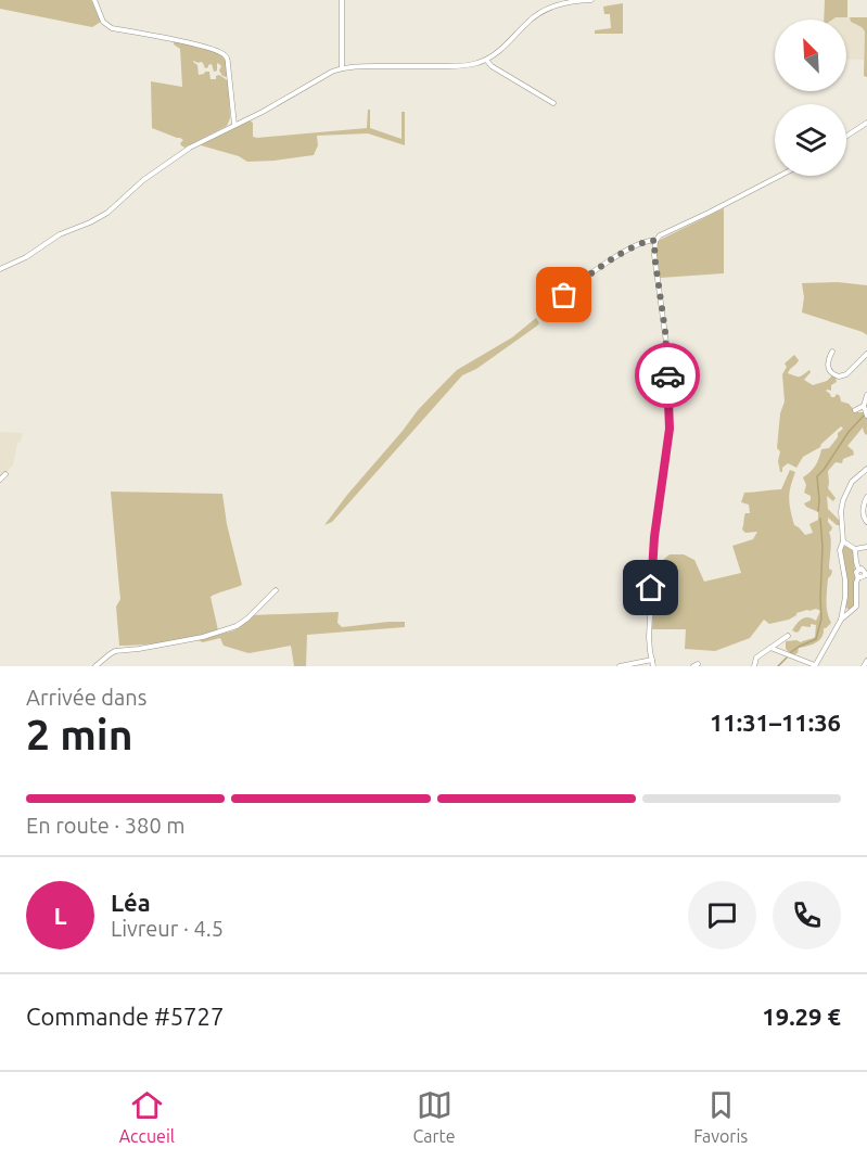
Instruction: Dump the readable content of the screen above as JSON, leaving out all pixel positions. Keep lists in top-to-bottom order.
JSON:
{
  "north": "top left",
  "page": {
    "heading": ["2 min", "Arrivée dans", "11:31–11:36"],
    "panel": [
      "Léa",
      "Livreur · 4.5",
      "Commande #5727",
      "19.29 €"
    ],
    "bar": "En route · 380 m",
    "round": "L",
    "tabs": ["Accueil", "Carte", "Favoris"]
  }
}
